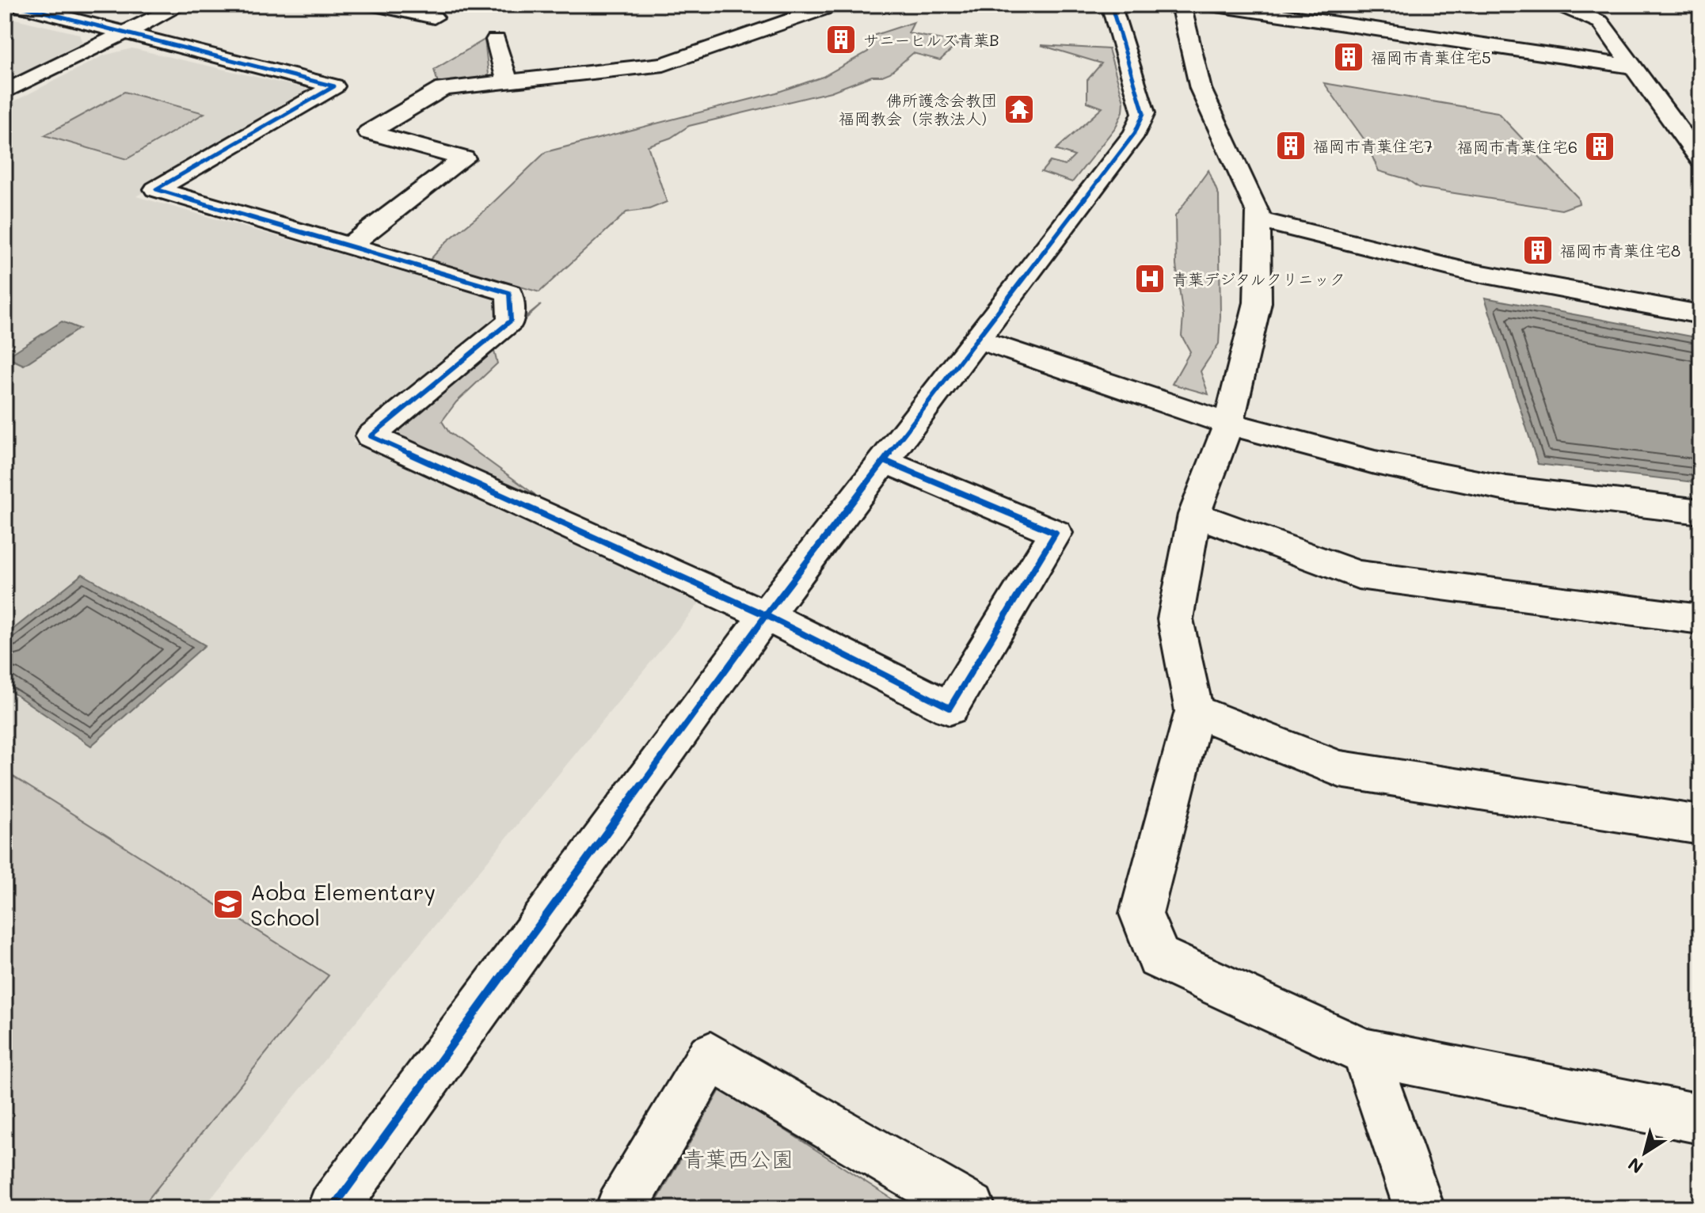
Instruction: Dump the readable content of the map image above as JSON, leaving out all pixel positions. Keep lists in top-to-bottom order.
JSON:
{
  "parks": ["青葉西公園"],
  "places": {
    "building": [
      "サニーヒルズ青葉B",
      "福岡市青葉住宅5",
      "福岡市青葉住宅7",
      "福岡市青葉住宅6",
      "福岡市青葉住宅8"
    ],
    "temple": ["佛所護念会教団 福岡教会（宗教法人）"],
    "hospital": ["青葉デジタルクリニック"],
    "school or university": ["Aoba Elementary School"]
  },
  "north": "bottom left"
}
